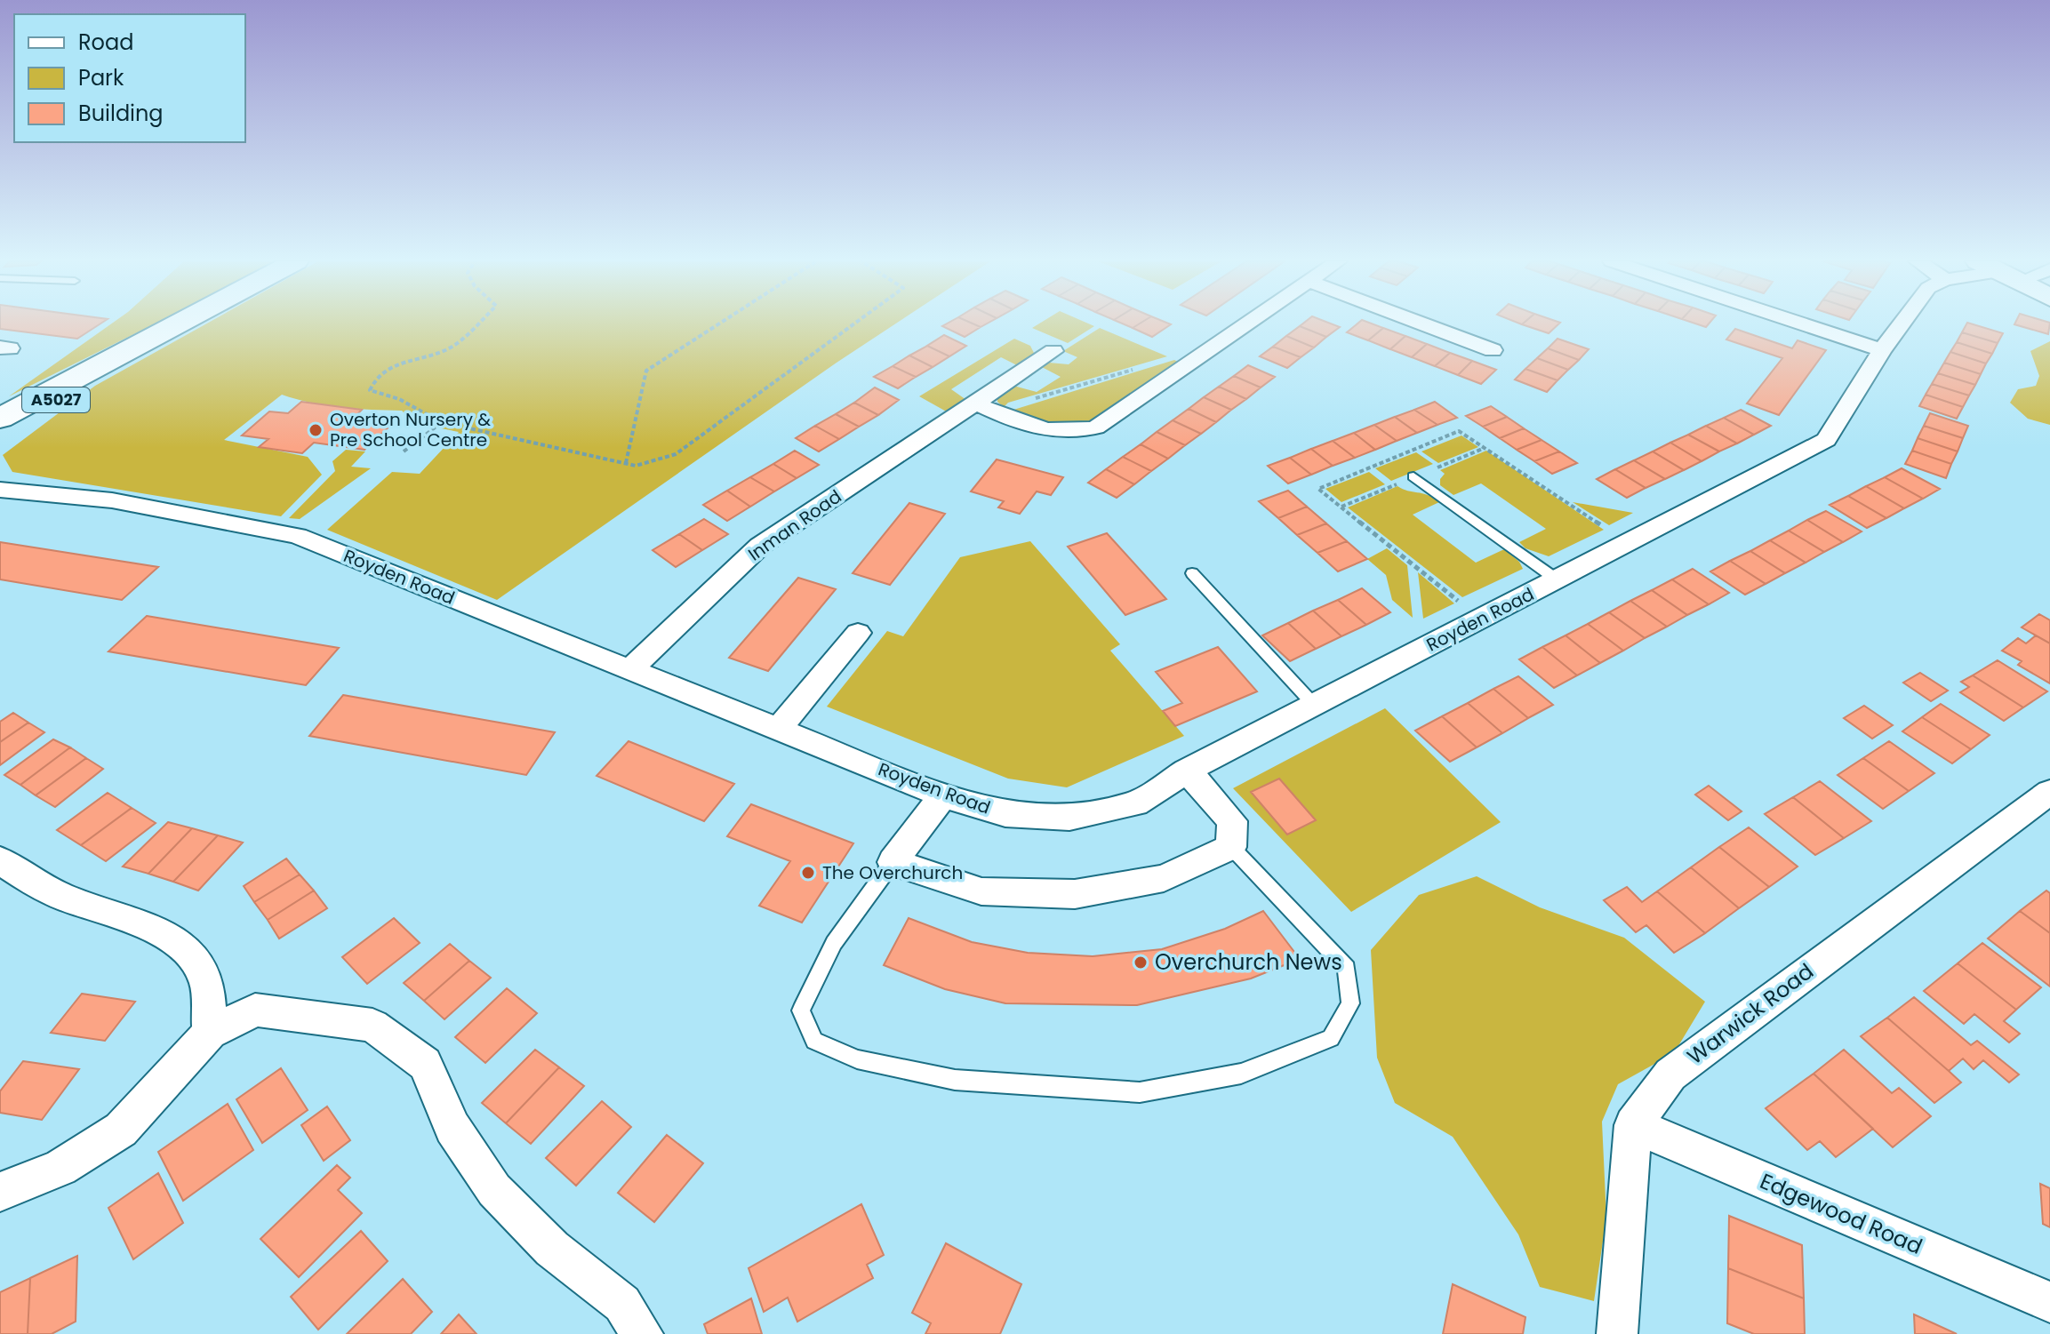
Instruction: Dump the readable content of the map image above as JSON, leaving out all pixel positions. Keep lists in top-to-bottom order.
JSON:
{
  "streets": {
    "main road": ["A5027"],
    "street": [
      "Inman Road",
      "Royden Road",
      "Warwick Road",
      "Edgewood Road"
    ]
  },
  "crossings": [
    ["Inman Road", "Royden Road"],
    ["Warwick Road", "Edgewood Road"]
  ],
  "places": ["Overton Nursery & Pre School Centre", "The Overchurch", "Overchurch News"],
  "legend": ["Road", "Park", "Building"]
}
